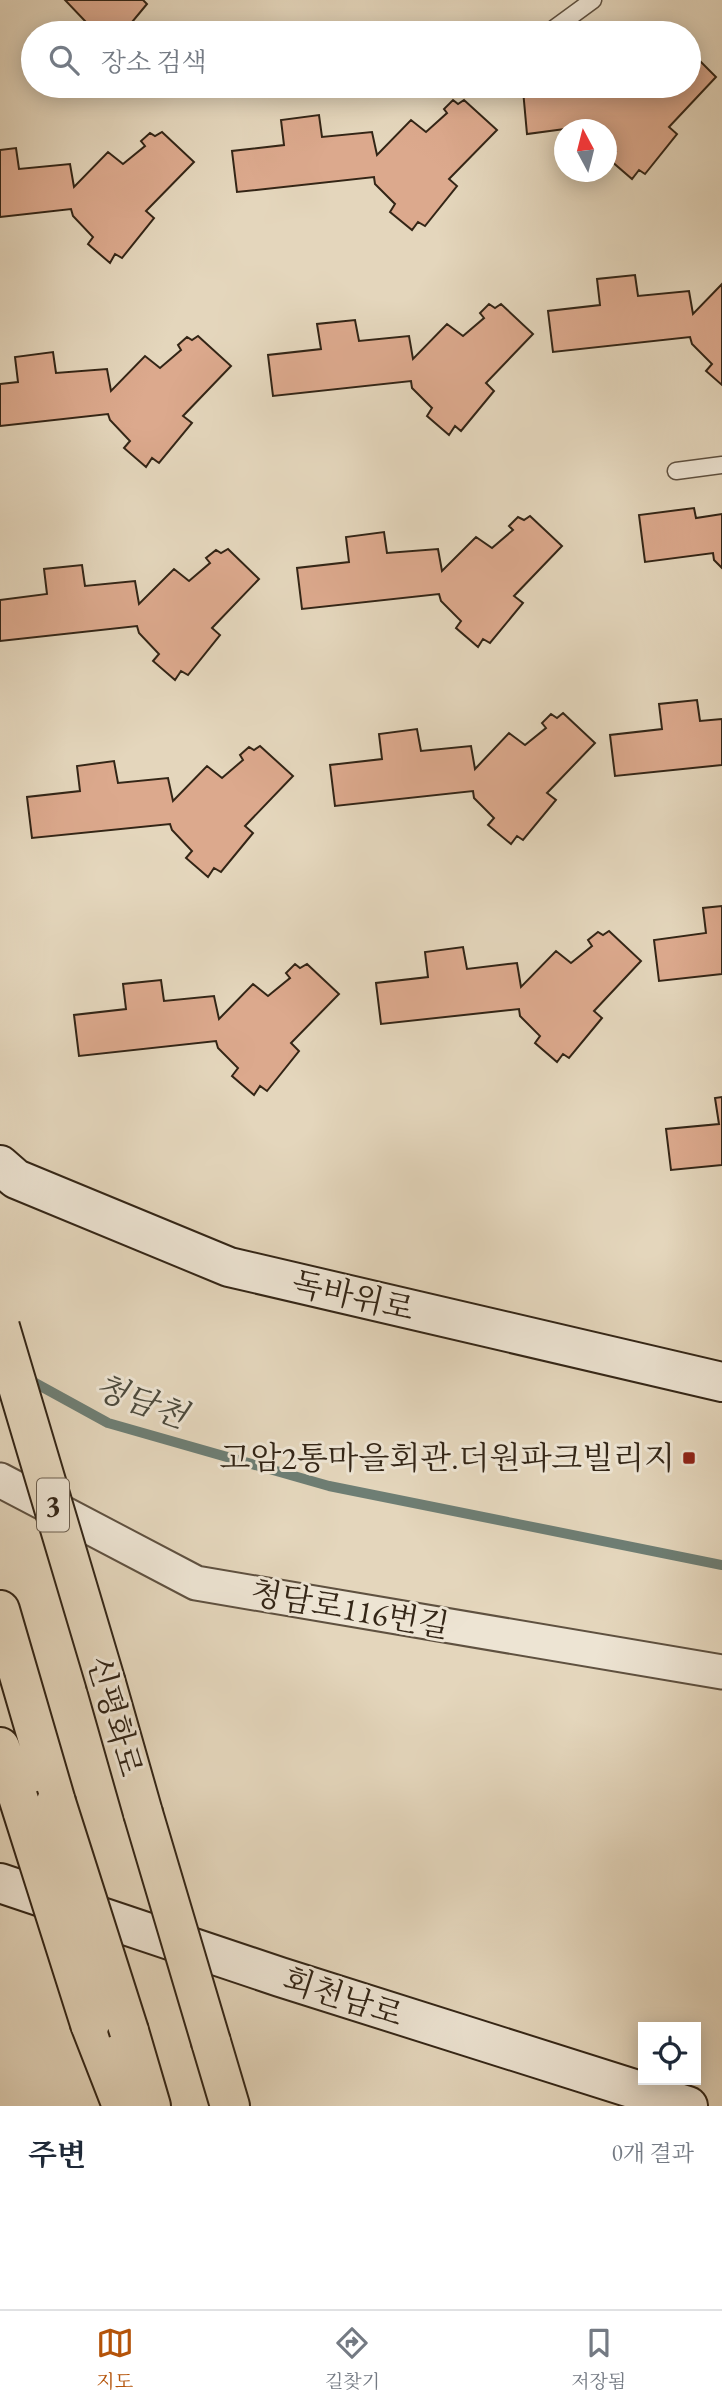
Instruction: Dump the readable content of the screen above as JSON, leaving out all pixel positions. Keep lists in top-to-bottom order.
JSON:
{
  "streets": {
    "highway": ["3", "신평화로"],
    "main road": ["독바위로", "회천남로"],
    "street": ["청담로116번길"]
  },
  "water": ["청담천"],
  "places": {
    "transit": ["고암2통마을회관.더원파크빌리지"]
  },
  "north": "top",
  "page": {
    "search": "장소 검색",
    "heading": ["주변", "0개 결과"],
    "nav": ["지도", "길찾기", "저장됨"]
  }
}
